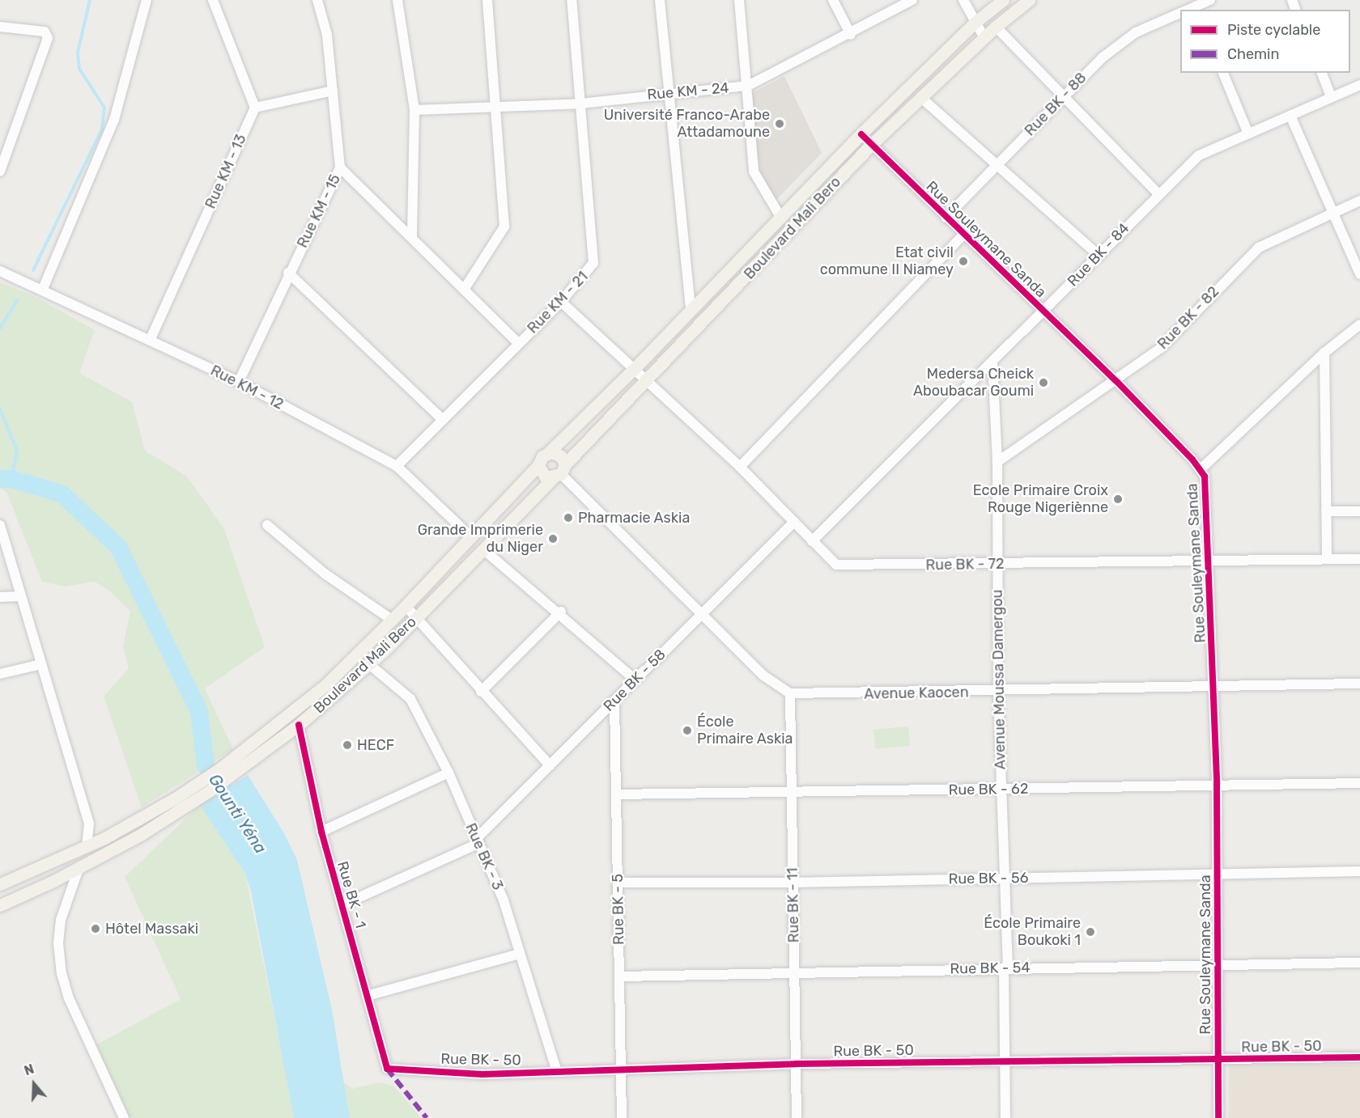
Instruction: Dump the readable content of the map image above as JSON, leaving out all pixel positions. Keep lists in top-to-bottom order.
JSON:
{
  "streets": {
    "main road": ["Boulevard Mali Bero"],
    "street": [
      "Rue KM - 24",
      "Rue BK - 88",
      "Rue KM - 13",
      "Rue KM - 15",
      "Rue Souleymane Sanda",
      "Rue BK - 84",
      "Rue KM - 21",
      "Rue BK - 82",
      "Rue KM - 12",
      "Rue BK - 72",
      "Avenue Moussa Damergou",
      "Rue BK - 58",
      "Avenue Kaocen",
      "Rue BK - 62",
      "Rue BK - 3",
      "Rue BK - 56",
      "Rue BK - 1",
      "Rue BK - 11",
      "Rue BK - 5",
      "Rue BK - 54",
      "Rue BK - 50"
    ]
  },
  "crossings": [
    ["Rue KM - 24", "Rue KM - 21"],
    ["Rue BK - 88", "Rue Souleymane Sanda"],
    ["Rue KM - 13", "Rue KM - 12"],
    ["Rue KM - 15", "Rue KM - 12"],
    ["Boulevard Mali Bero", "Rue Souleymane Sanda"],
    ["Boulevard Mali Bero", "Rue KM - 12"],
    ["Boulevard Mali Bero", "Rue BK - 72"],
    ["Boulevard Mali Bero", "Rue BK - 3"],
    ["Boulevard Mali Bero", "Rue BK - 1"],
    ["Rue Souleymane Sanda", "Rue BK - 84"],
    ["Rue Souleymane Sanda", "Rue BK - 82"],
    ["Rue Souleymane Sanda", "Rue BK - 72"],
    ["Rue Souleymane Sanda", "Avenue Kaocen"],
    ["Rue Souleymane Sanda", "Rue BK - 62"],
    ["Rue Souleymane Sanda", "Rue BK - 56"],
    ["Rue Souleymane Sanda", "Rue BK - 54"],
    ["Rue Souleymane Sanda", "Rue BK - 50"],
    ["Rue BK - 84", "Rue BK - 72"],
    ["Rue BK - 84", "Avenue Moussa Damergou"],
    ["Rue KM - 21", "Rue KM - 12"],
    ["Rue KM - 21", "Rue BK - 72"],
    ["Rue BK - 82", "Avenue Moussa Damergou"],
    ["Rue BK - 72", "Avenue Moussa Damergou"],
    ["Rue BK - 72", "Rue BK - 58"],
    ["Avenue Moussa Damergou", "Avenue Kaocen"],
    ["Avenue Moussa Damergou", "Rue BK - 62"],
    ["Avenue Moussa Damergou", "Rue BK - 56"],
    ["Avenue Moussa Damergou", "Rue BK - 54"],
    ["Avenue Moussa Damergou", "Rue BK - 50"],
    ["Rue BK - 58", "Rue BK - 3"],
    ["Rue BK - 58", "Rue BK - 1"],
    ["Rue BK - 58", "Rue BK - 5"],
    ["Avenue Kaocen", "Rue BK - 11"],
    ["Rue BK - 62", "Rue BK - 11"],
    ["Rue BK - 62", "Rue BK - 5"],
    ["Rue BK - 3", "Rue BK - 50"],
    ["Rue BK - 56", "Rue BK - 11"],
    ["Rue BK - 56", "Rue BK - 5"],
    ["Rue BK - 1", "Rue BK - 50"],
    ["Rue BK - 11", "Rue BK - 54"],
    ["Rue BK - 11", "Rue BK - 50"],
    ["Rue BK - 5", "Rue BK - 54"],
    ["Rue BK - 5", "Rue BK - 50"]
  ],
  "water": ["Gounti Yéna"],
  "places": [
    "Université Franco-Arabe Attadamoune",
    "Etat civil commune II Niamey",
    "Medersa Cheick Aboubacar Goumi",
    "Ecole Primaire Croix Rouge Nigeriènne",
    "Pharmacie Askia",
    "Grande Imprimerie du Niger",
    "École Primaire Askia",
    "HECF",
    "Hôtel Massaki",
    "École Primaire Boukoki 1"
  ],
  "legend": ["Piste cyclable", "Chemin"],
  "north": "top"
}
